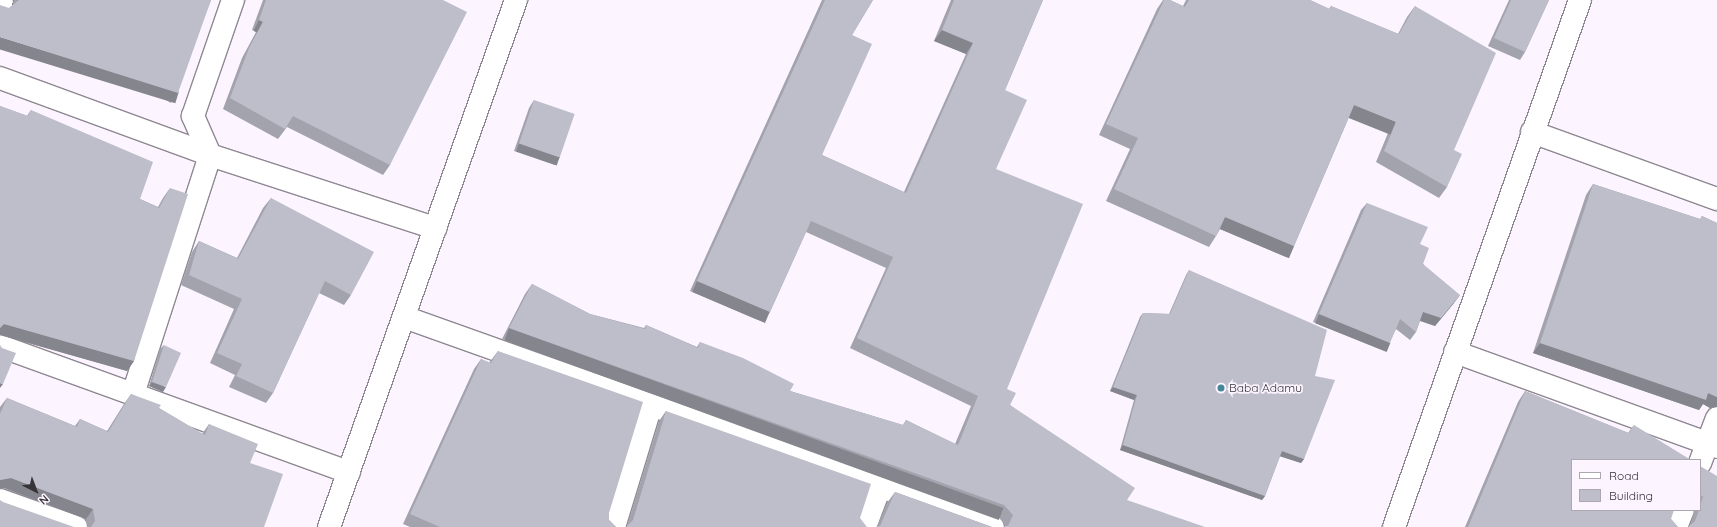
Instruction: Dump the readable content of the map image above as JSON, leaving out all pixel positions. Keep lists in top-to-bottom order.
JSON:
{
  "places": ["Baba Adamu"],
  "legend": ["Road", "Building"],
  "north": "bottom right"
}
